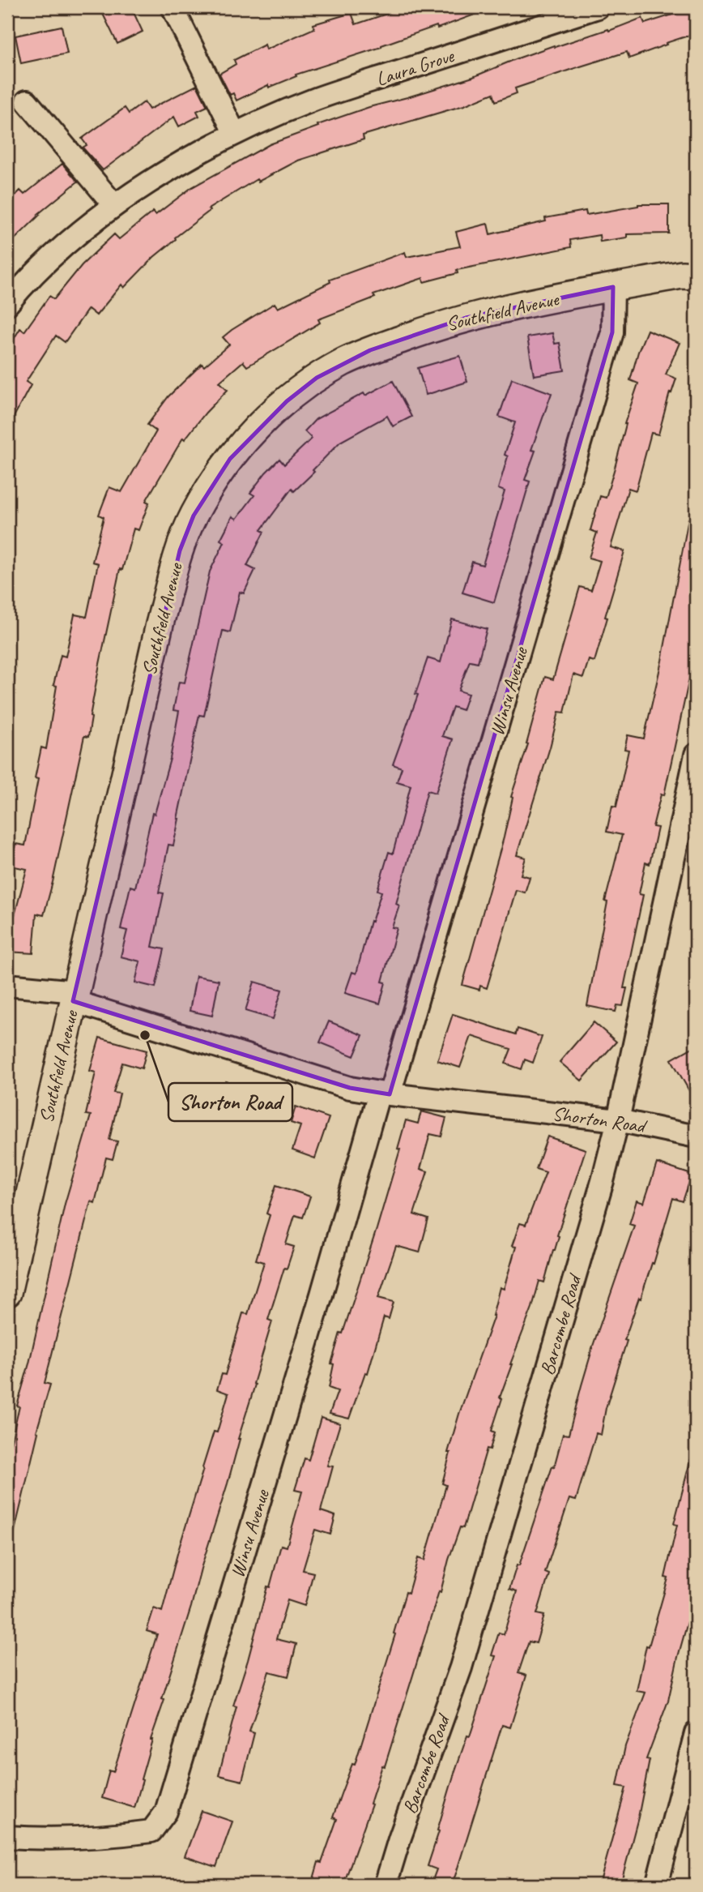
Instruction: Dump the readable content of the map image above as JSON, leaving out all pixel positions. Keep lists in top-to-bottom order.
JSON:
{
  "streets": {
    "street": [
      "Laura Grove",
      "Southfield Avenue",
      "Winsu Avenue",
      "Shorton Road",
      "Barcombe Road"
    ]
  },
  "crossings": [
    ["Southfield Avenue", "Winsu Avenue"],
    ["Southfield Avenue", "Shorton Road"],
    ["Winsu Avenue", "Shorton Road"],
    ["Shorton Road", "Barcombe Road"]
  ],
  "places": ["Shorton Road"]
}
